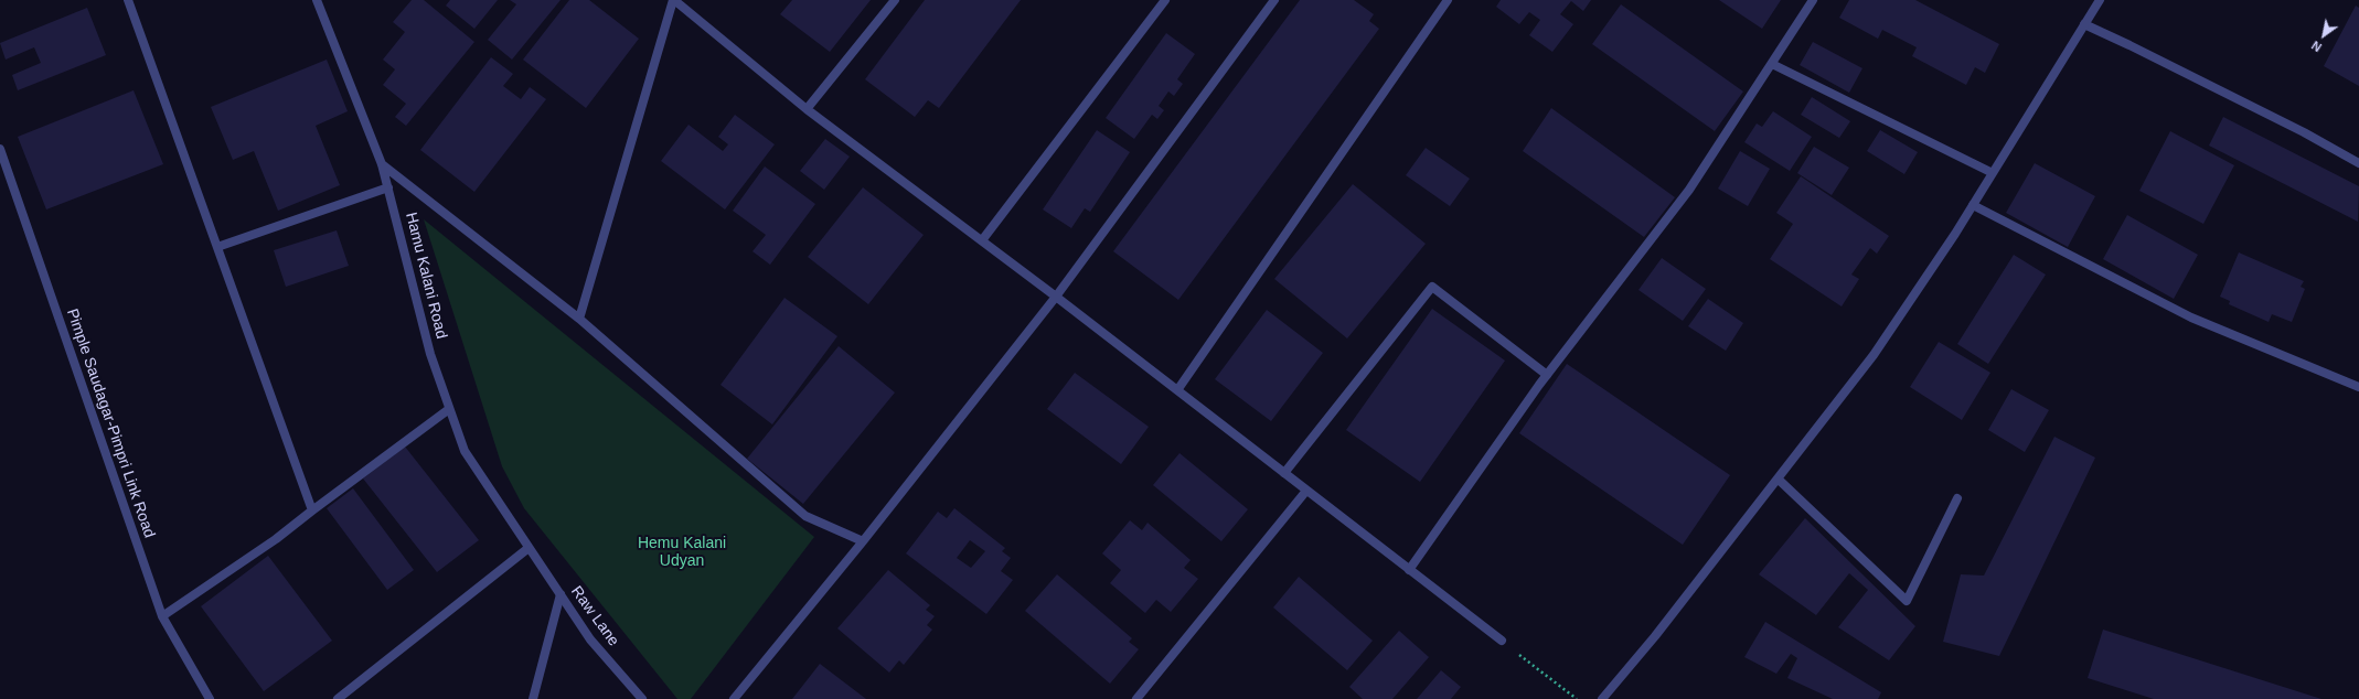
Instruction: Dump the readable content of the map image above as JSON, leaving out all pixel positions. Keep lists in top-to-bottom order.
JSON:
{
  "streets": {
    "street": ["Hamu Kalani Road", "Pimple Saudagar-Pimpri Link Road", "Raw Lane"]
  },
  "crossings": [
    ["Hamu Kalani Road", "Raw Lane"]
  ],
  "parks": ["Hemu Kalani Udyan"],
  "north": "bottom left"
}
